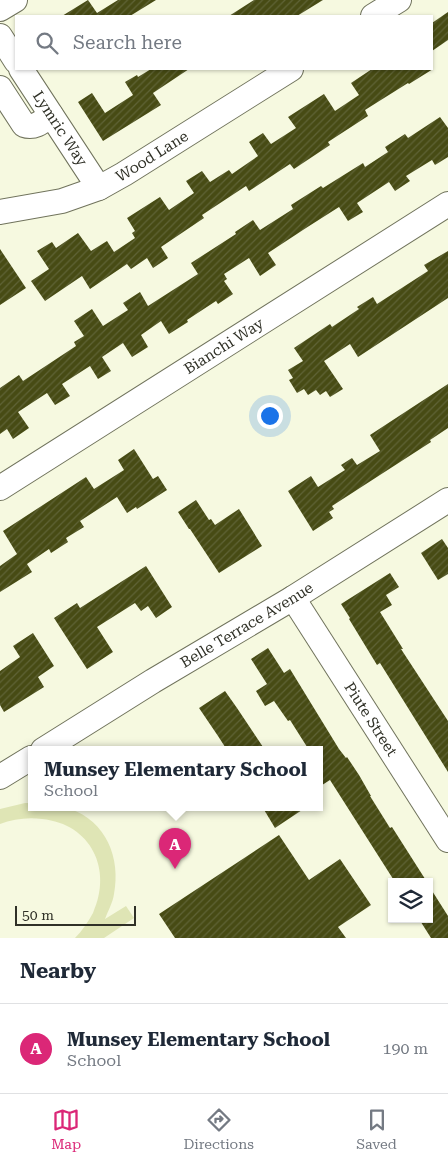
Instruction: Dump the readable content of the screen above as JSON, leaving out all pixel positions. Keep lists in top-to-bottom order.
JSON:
{
  "streets": {
    "street": [
      "Lymric Way",
      "Wood Lane",
      "Bianchi Way",
      "Belle Terrace Avenue",
      "Piute Street"
    ]
  },
  "crossings": [
    ["Lymric Way", "Wood Lane"],
    ["Belle Terrace Avenue", "Piute Street"]
  ],
  "scale_bar": "50 m",
  "page": {
    "search": "Search here",
    "popup": ["Munsey Elementary School", "School"],
    "pins": "A",
    "scale": "50 m",
    "heading": "Nearby",
    "list": [
      {
        "mark": "A",
        "name": "Munsey Elementary School",
        "note": "School",
        "value": "190 m"
      }
    ],
    "nav": ["Map", "Directions", "Saved"]
  }
}
